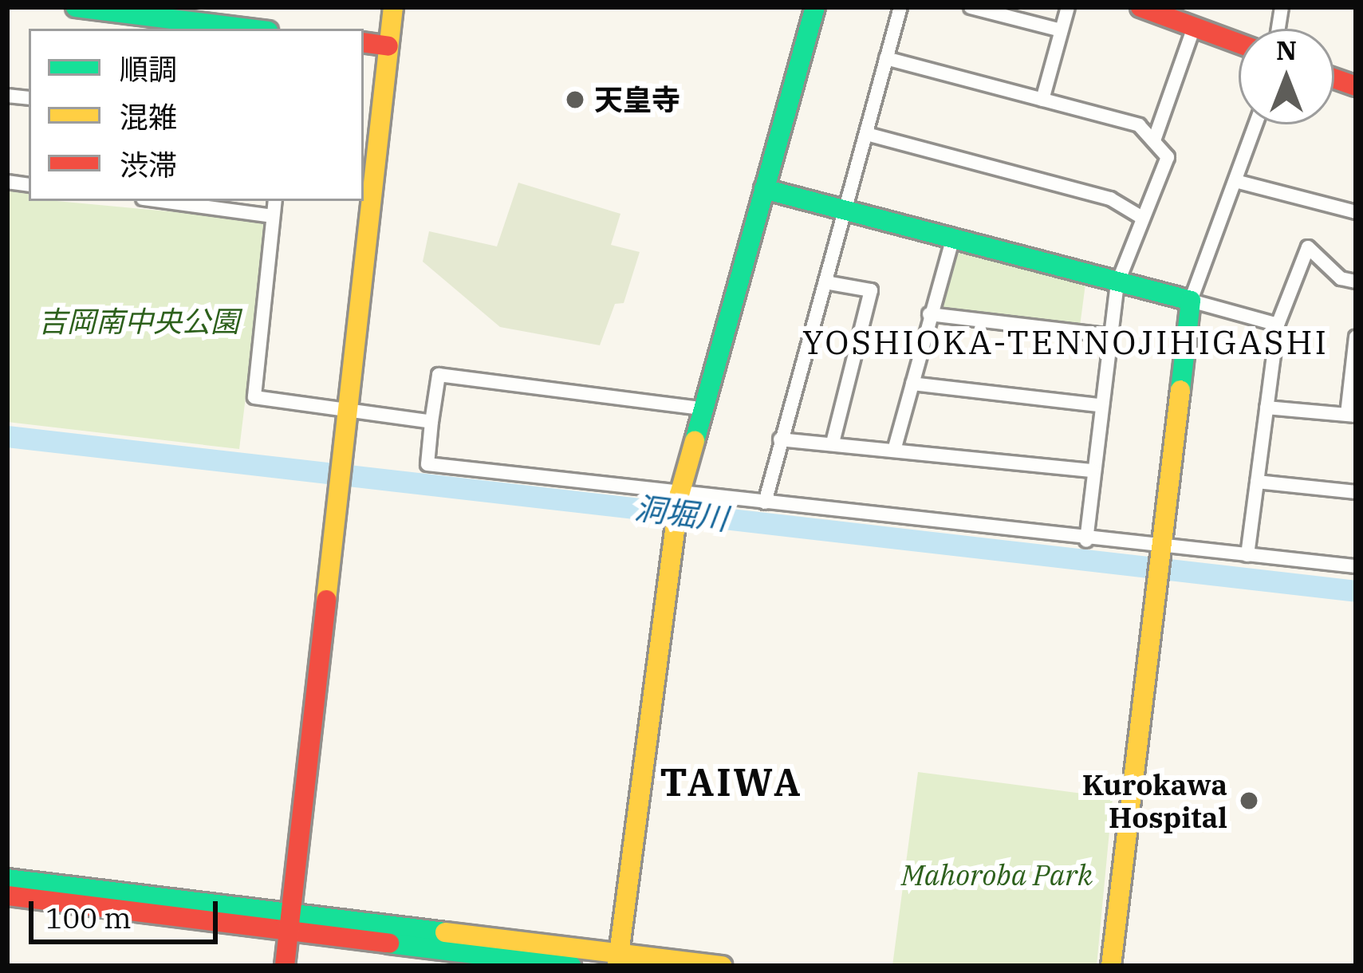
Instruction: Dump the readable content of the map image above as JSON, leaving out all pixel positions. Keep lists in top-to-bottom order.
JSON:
{
  "districts": ["YOSHIOKA-TENNOJIHIGASHI", "TAIWA"],
  "water": ["洞堀川"],
  "parks": ["吉岡南中央公園", "Mahoroba Park"],
  "places": ["天皇寺", "Kurokawa Hospital"],
  "legend": ["順調", "混雑", "渋滞"],
  "scale_bar": "100 m",
  "north": "top"
}
